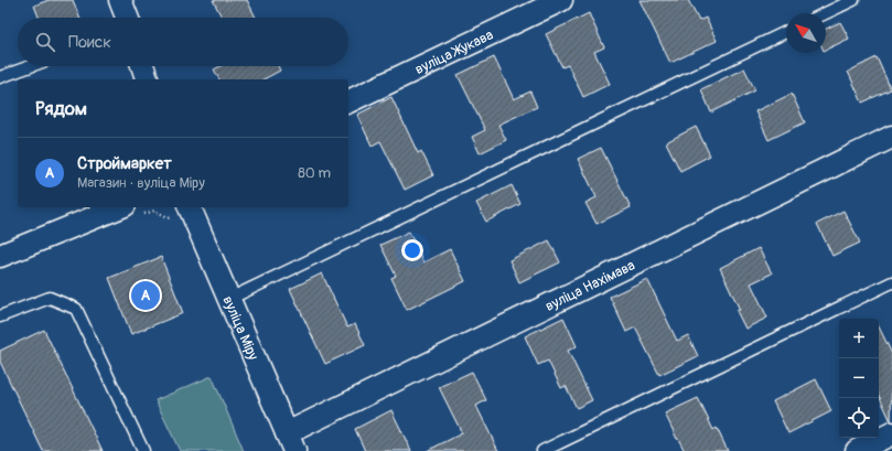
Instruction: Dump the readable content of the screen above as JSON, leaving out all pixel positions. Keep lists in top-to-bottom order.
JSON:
{
  "streets": {
    "street": ["вуліца Жукава", "вуліца Нахімава", "вуліца Міру"]
  },
  "crossings": [
    ["вуліца Нахімава", "вуліца Міру"]
  ],
  "north": "top left",
  "page": {
    "search": "Поиск",
    "heading": "Рядом",
    "list": [
      {
        "mark": "A",
        "name": "Строймаркет",
        "note": "Магазин · вуліца Міру",
        "value": "80 m"
      }
    ],
    "pins": "A",
    "map_buttons": ["+", "−"]
  }
}
